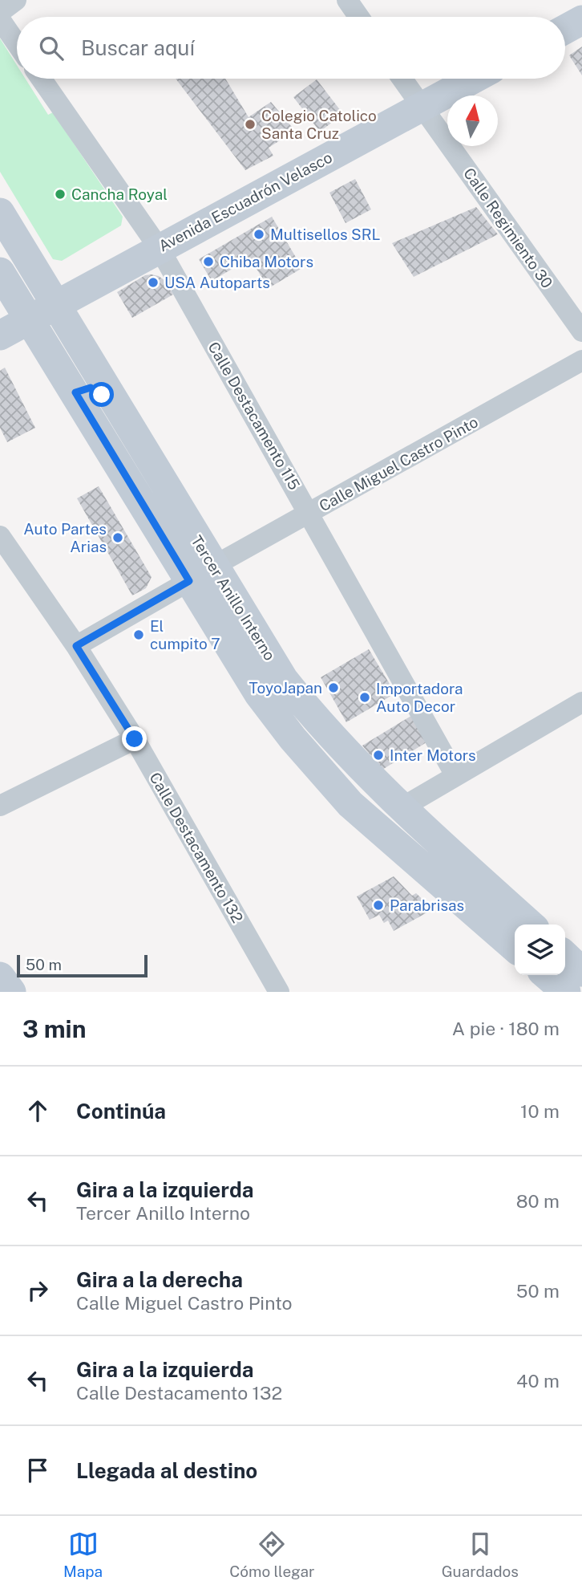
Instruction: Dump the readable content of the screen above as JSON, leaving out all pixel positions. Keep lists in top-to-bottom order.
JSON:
{
  "streets": {
    "main road": ["Avenida Escuadrón Velasco", "Tercer Anillo Interno"],
    "street": [
      "Calle Regimiento 30",
      "Calle Destacamento 115",
      "Calle Miguel Castro Pinto",
      "Calle Destacamento 132"
    ]
  },
  "crossings": [
    ["Avenida Escuadrón Velasco", "Calle Regimiento 30"],
    ["Avenida Escuadrón Velasco", "Calle Destacamento 115"],
    ["Avenida Escuadrón Velasco", "Tercer Anillo Interno"],
    ["Calle Destacamento 115", "Calle Miguel Castro Pinto"],
    ["Calle Miguel Castro Pinto", "Tercer Anillo Interno"]
  ],
  "places": [
    "Colegio Catolico Santa Cruz",
    "Cancha Royal",
    "Multisellos SRL",
    "Chiba Motors",
    "USA Autoparts",
    "Auto Partes Arias",
    "El cumpito 7",
    "ToyoJapan",
    "Importadora Auto Decor",
    "Inter Motors",
    "Parabrisas"
  ],
  "scale_bar": "50 m",
  "north": "top",
  "page": {
    "search": "Buscar aquí",
    "scale": "50 m",
    "heading": ["3 min", "A pie · 180 m"],
    "list": [
      ["Continúa", "10 m"],
      ["Gira a la izquierda", "Tercer Anillo Interno", "80 m"],
      ["Gira a la derecha", "Calle Miguel Castro Pinto", "50 m"],
      ["Gira a la izquierda", "Calle Destacamento 132", "40 m"],
      "Llegada al destino"
    ],
    "nav": ["Mapa", "Cómo llegar", "Guardados"]
  }
}
